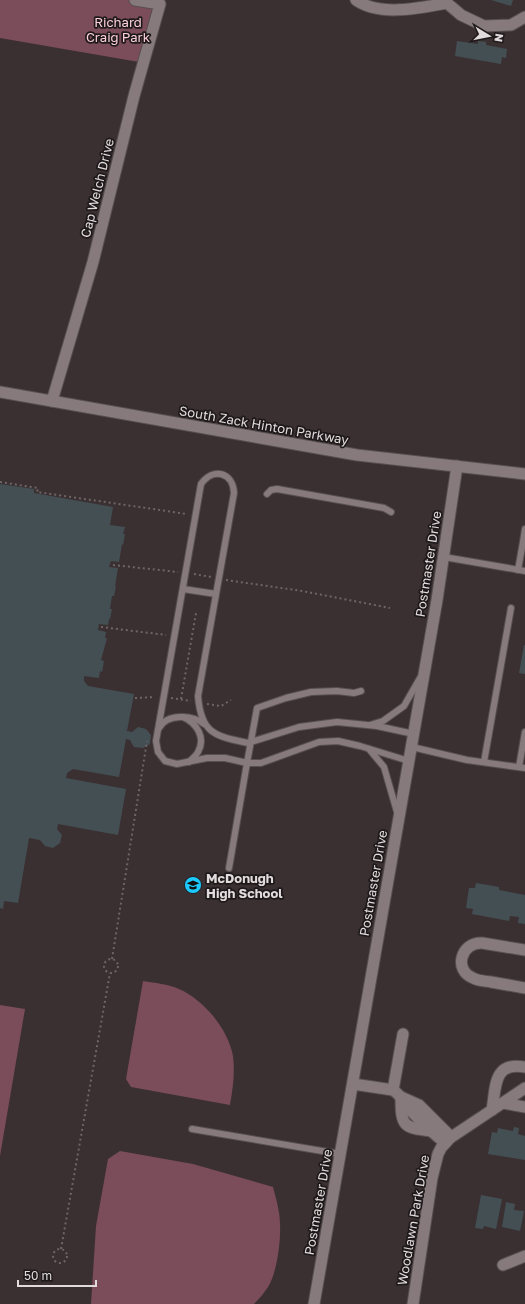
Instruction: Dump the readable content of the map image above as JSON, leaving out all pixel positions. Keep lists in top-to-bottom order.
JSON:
{
  "streets": {
    "street": [
      "Cap Welch Drive",
      "South Zack Hinton Parkway",
      "Postmaster Drive",
      "Woodlawn Park Drive"
    ]
  },
  "crossings": [
    ["Cap Welch Drive", "South Zack Hinton Parkway"],
    ["South Zack Hinton Parkway", "Postmaster Drive"]
  ],
  "parks": ["Richard Craig Park"],
  "places": {
    "school or university": ["McDonugh High School"]
  },
  "scale_bar": "50 m",
  "north": "right"
}
